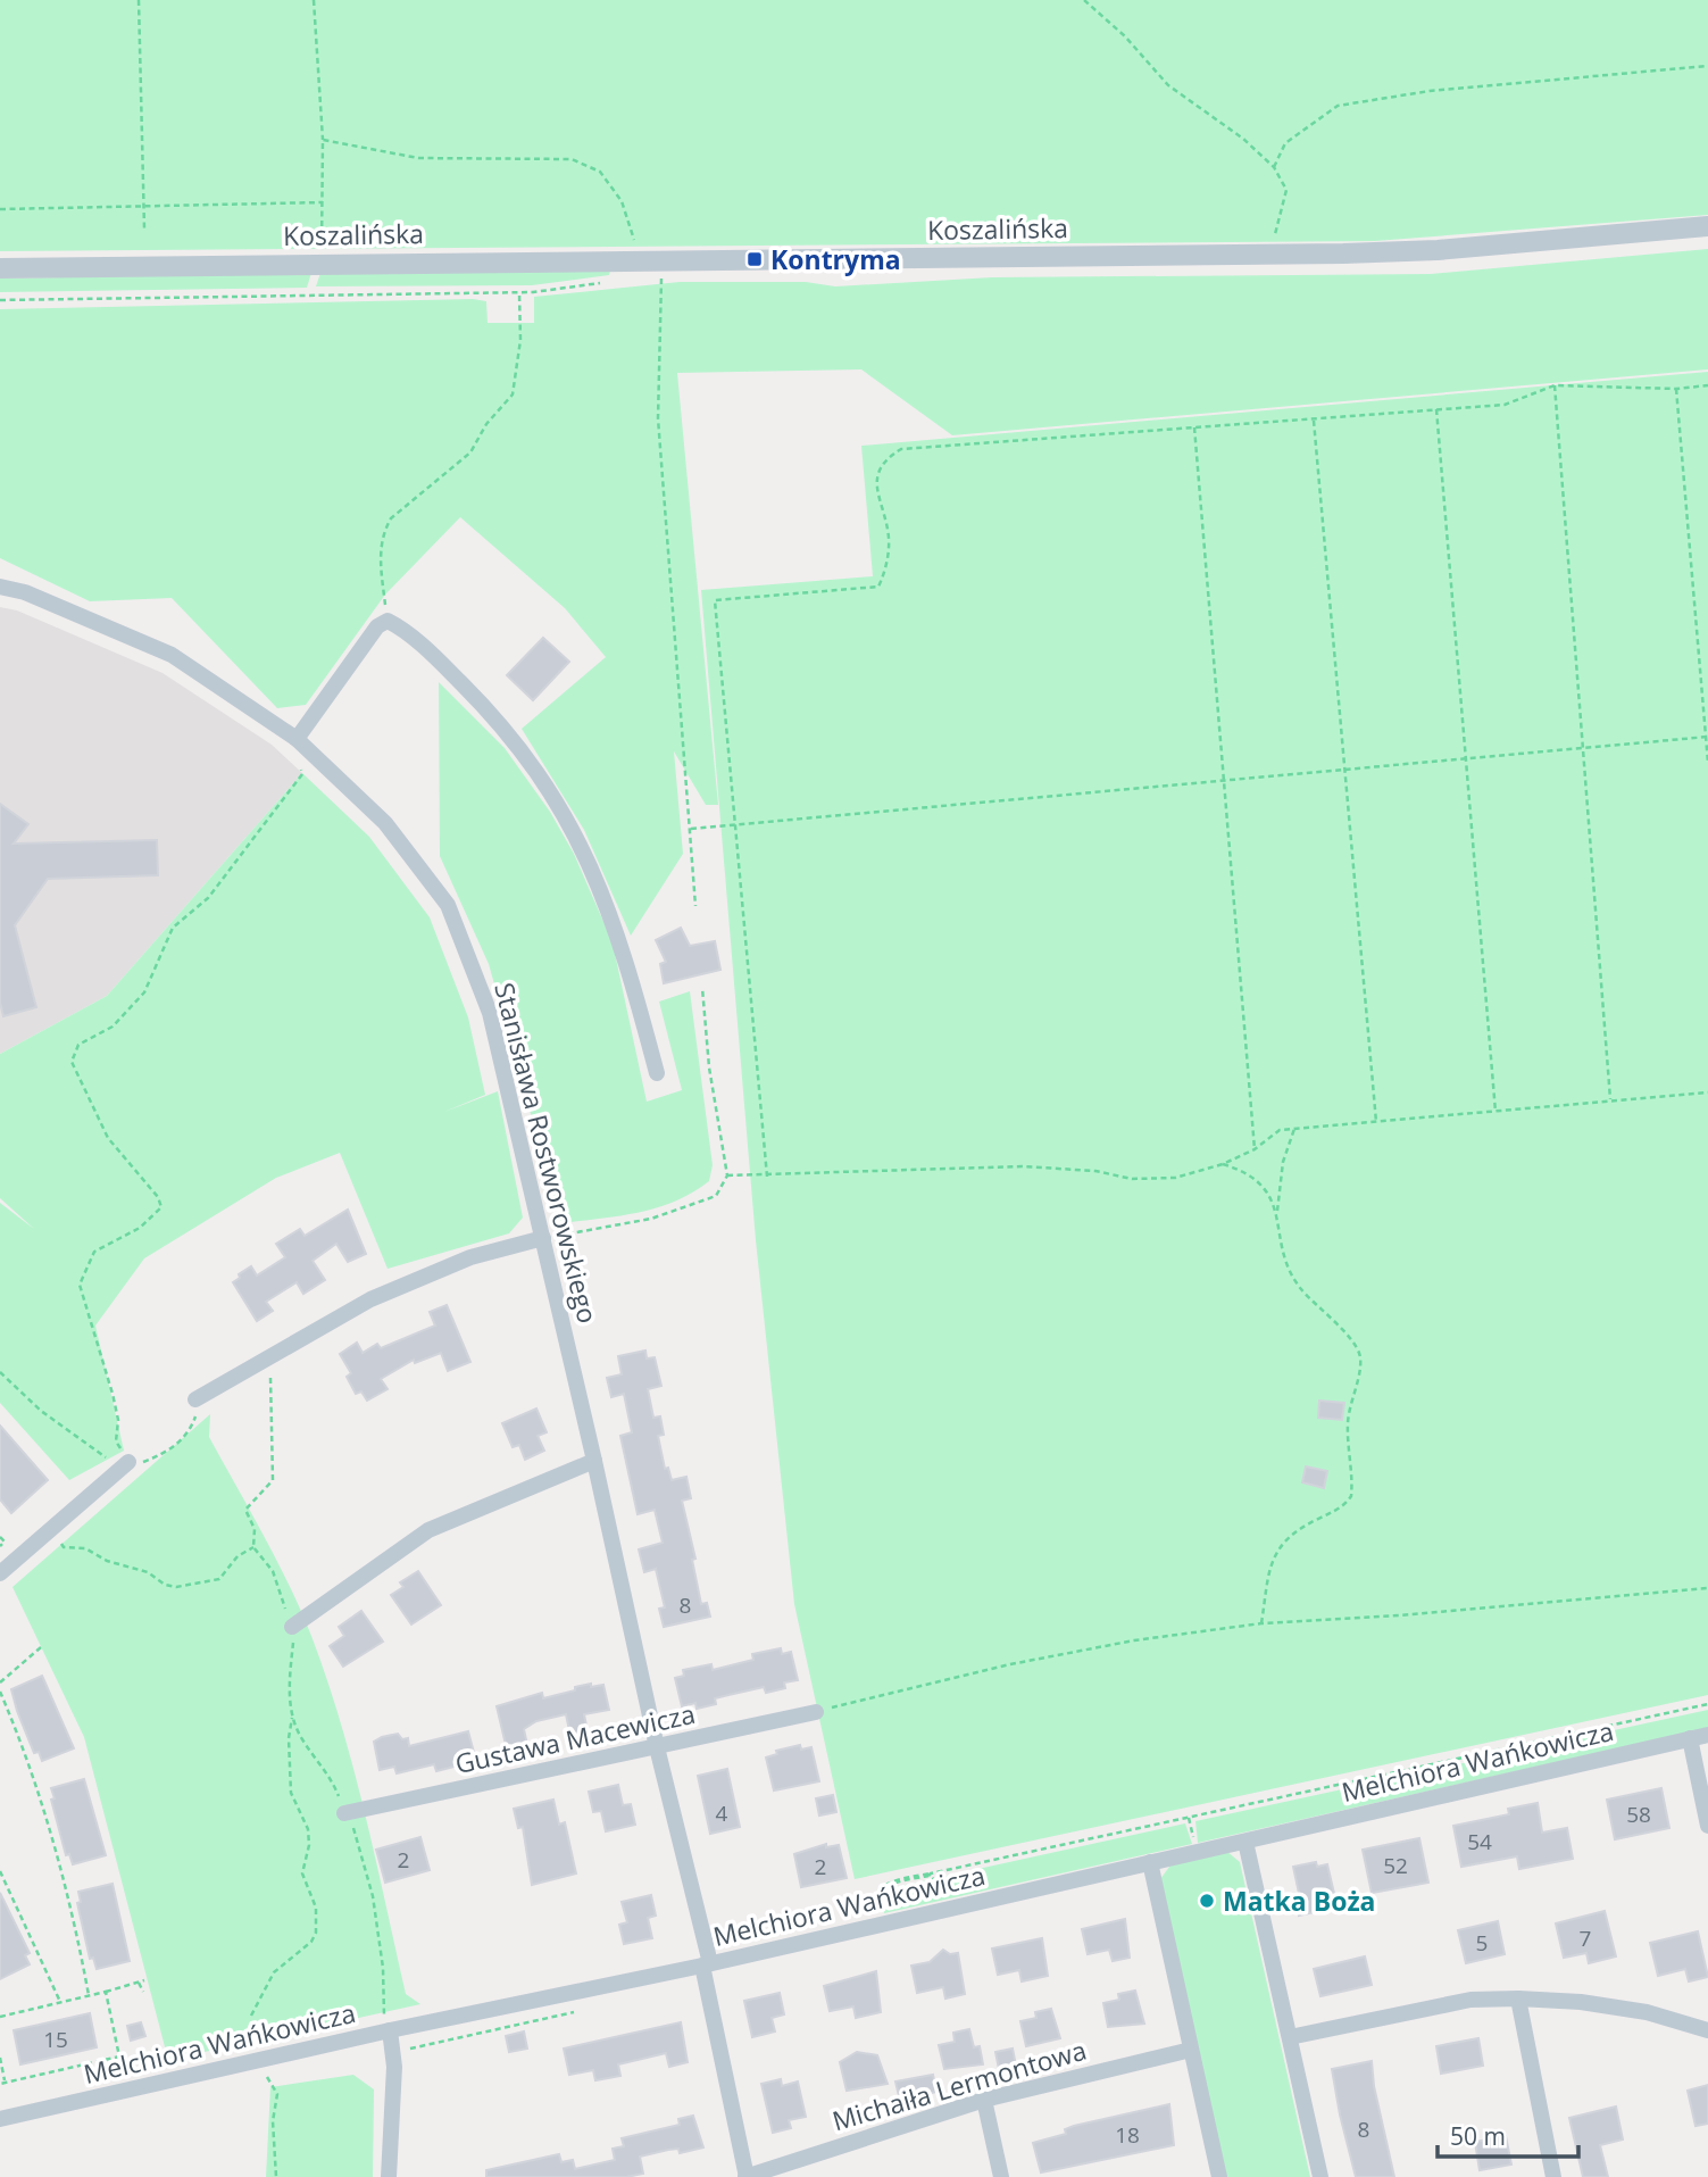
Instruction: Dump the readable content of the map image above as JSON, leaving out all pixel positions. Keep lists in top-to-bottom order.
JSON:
{
  "streets": {
    "street": [
      "Koszalińska",
      "Stanisława Rostworowskiego",
      "Gustawa Macewicza",
      "Melchiora Wańkowicza",
      "Michaiła Lermontowa"
    ]
  },
  "crossings": [
    ["Stanisława Rostworowskiego", "Gustawa Macewicza"],
    ["Stanisława Rostworowskiego", "Melchiora Wańkowicza"],
    ["Stanisława Rostworowskiego", "Michaiła Lermontowa"]
  ],
  "places": {
    "transit": ["Kontryma"],
    "other": ["Matka Boża"]
  },
  "house_numbers": [
    "8",
    "4",
    "58",
    "54",
    "2",
    "52",
    "2",
    "7",
    "5",
    "15",
    "8",
    "18"
  ],
  "scale_bar": "50 m"
}
